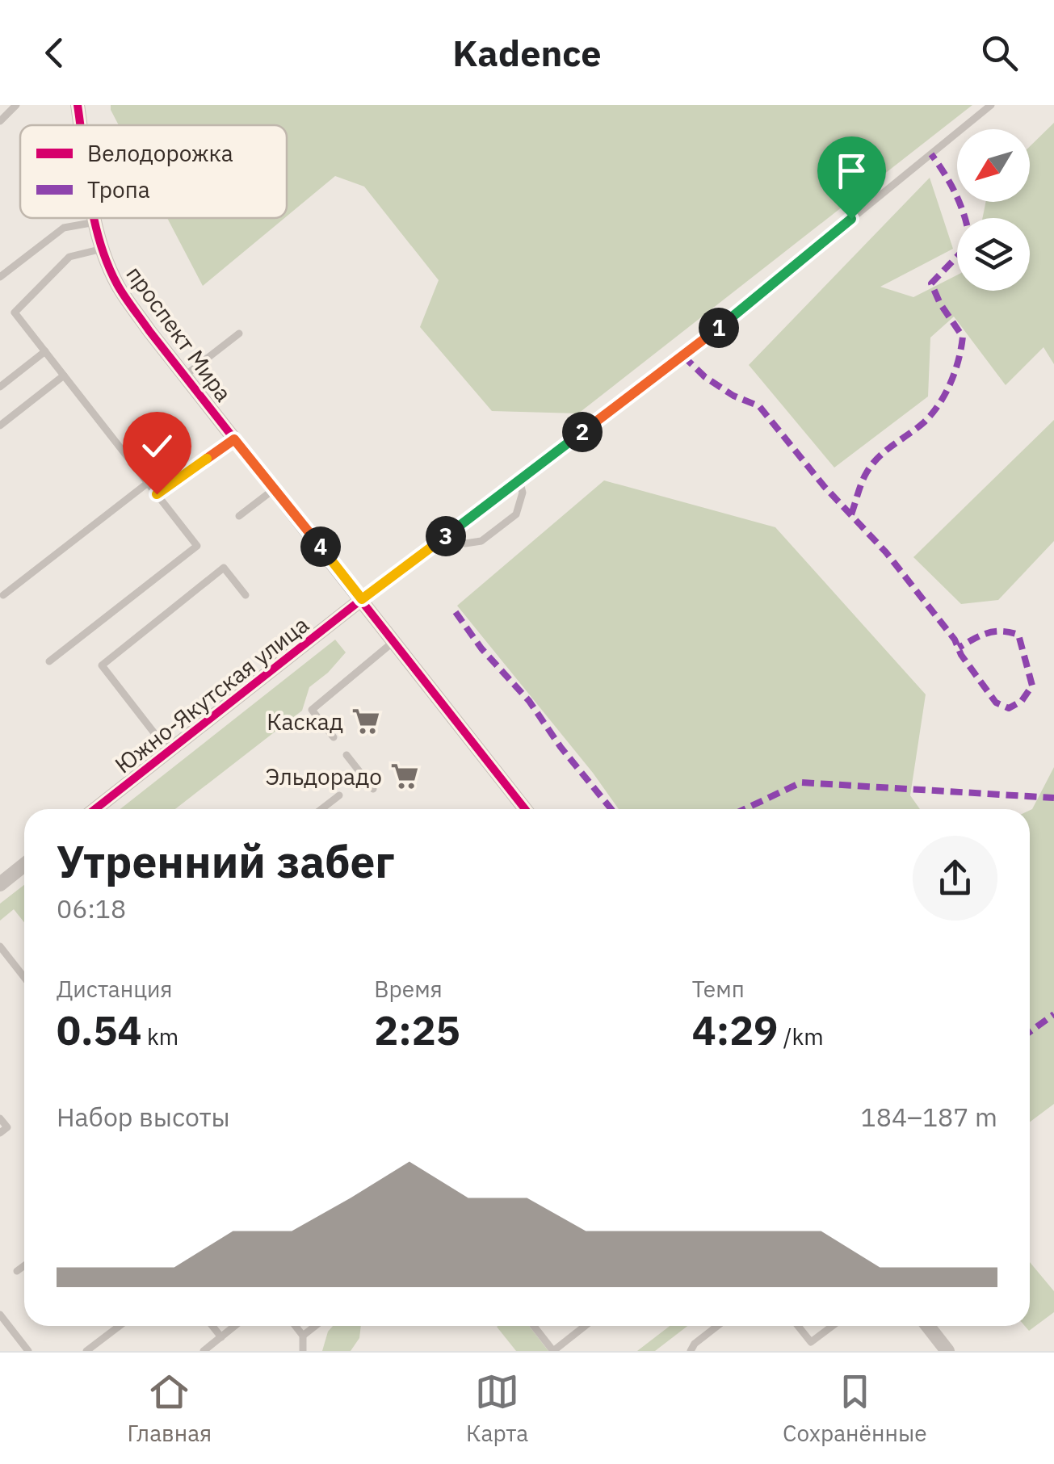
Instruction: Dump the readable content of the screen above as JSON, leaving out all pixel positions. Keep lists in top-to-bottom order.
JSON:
{
  "streets": {
    "street": ["проспект Мира", "Южно-Якутская улица"]
  },
  "crossings": [
    ["проспект Мира", "Южно-Якутская улица"]
  ],
  "places": {
    "supermarket": ["Каскад", "Эльдорадо"]
  },
  "legend": ["Велодорожка", "Тропа"],
  "north": "bottom left",
  "page": {
    "header": "Kadence",
    "pins": [
      "1",
      "2",
      "3",
      "4"
    ],
    "heading": ["Утренний забег", "06:18"],
    "stats": [
      ["Дистанция", "0.54 km"],
      ["Время", "2:25"],
      ["Темп", "4:29 /km"]
    ],
    "chart": ["Набор высоты", "184–187 m"],
    "tabs": ["Главная", "Карта", "Сохранённые"]
  }
}
